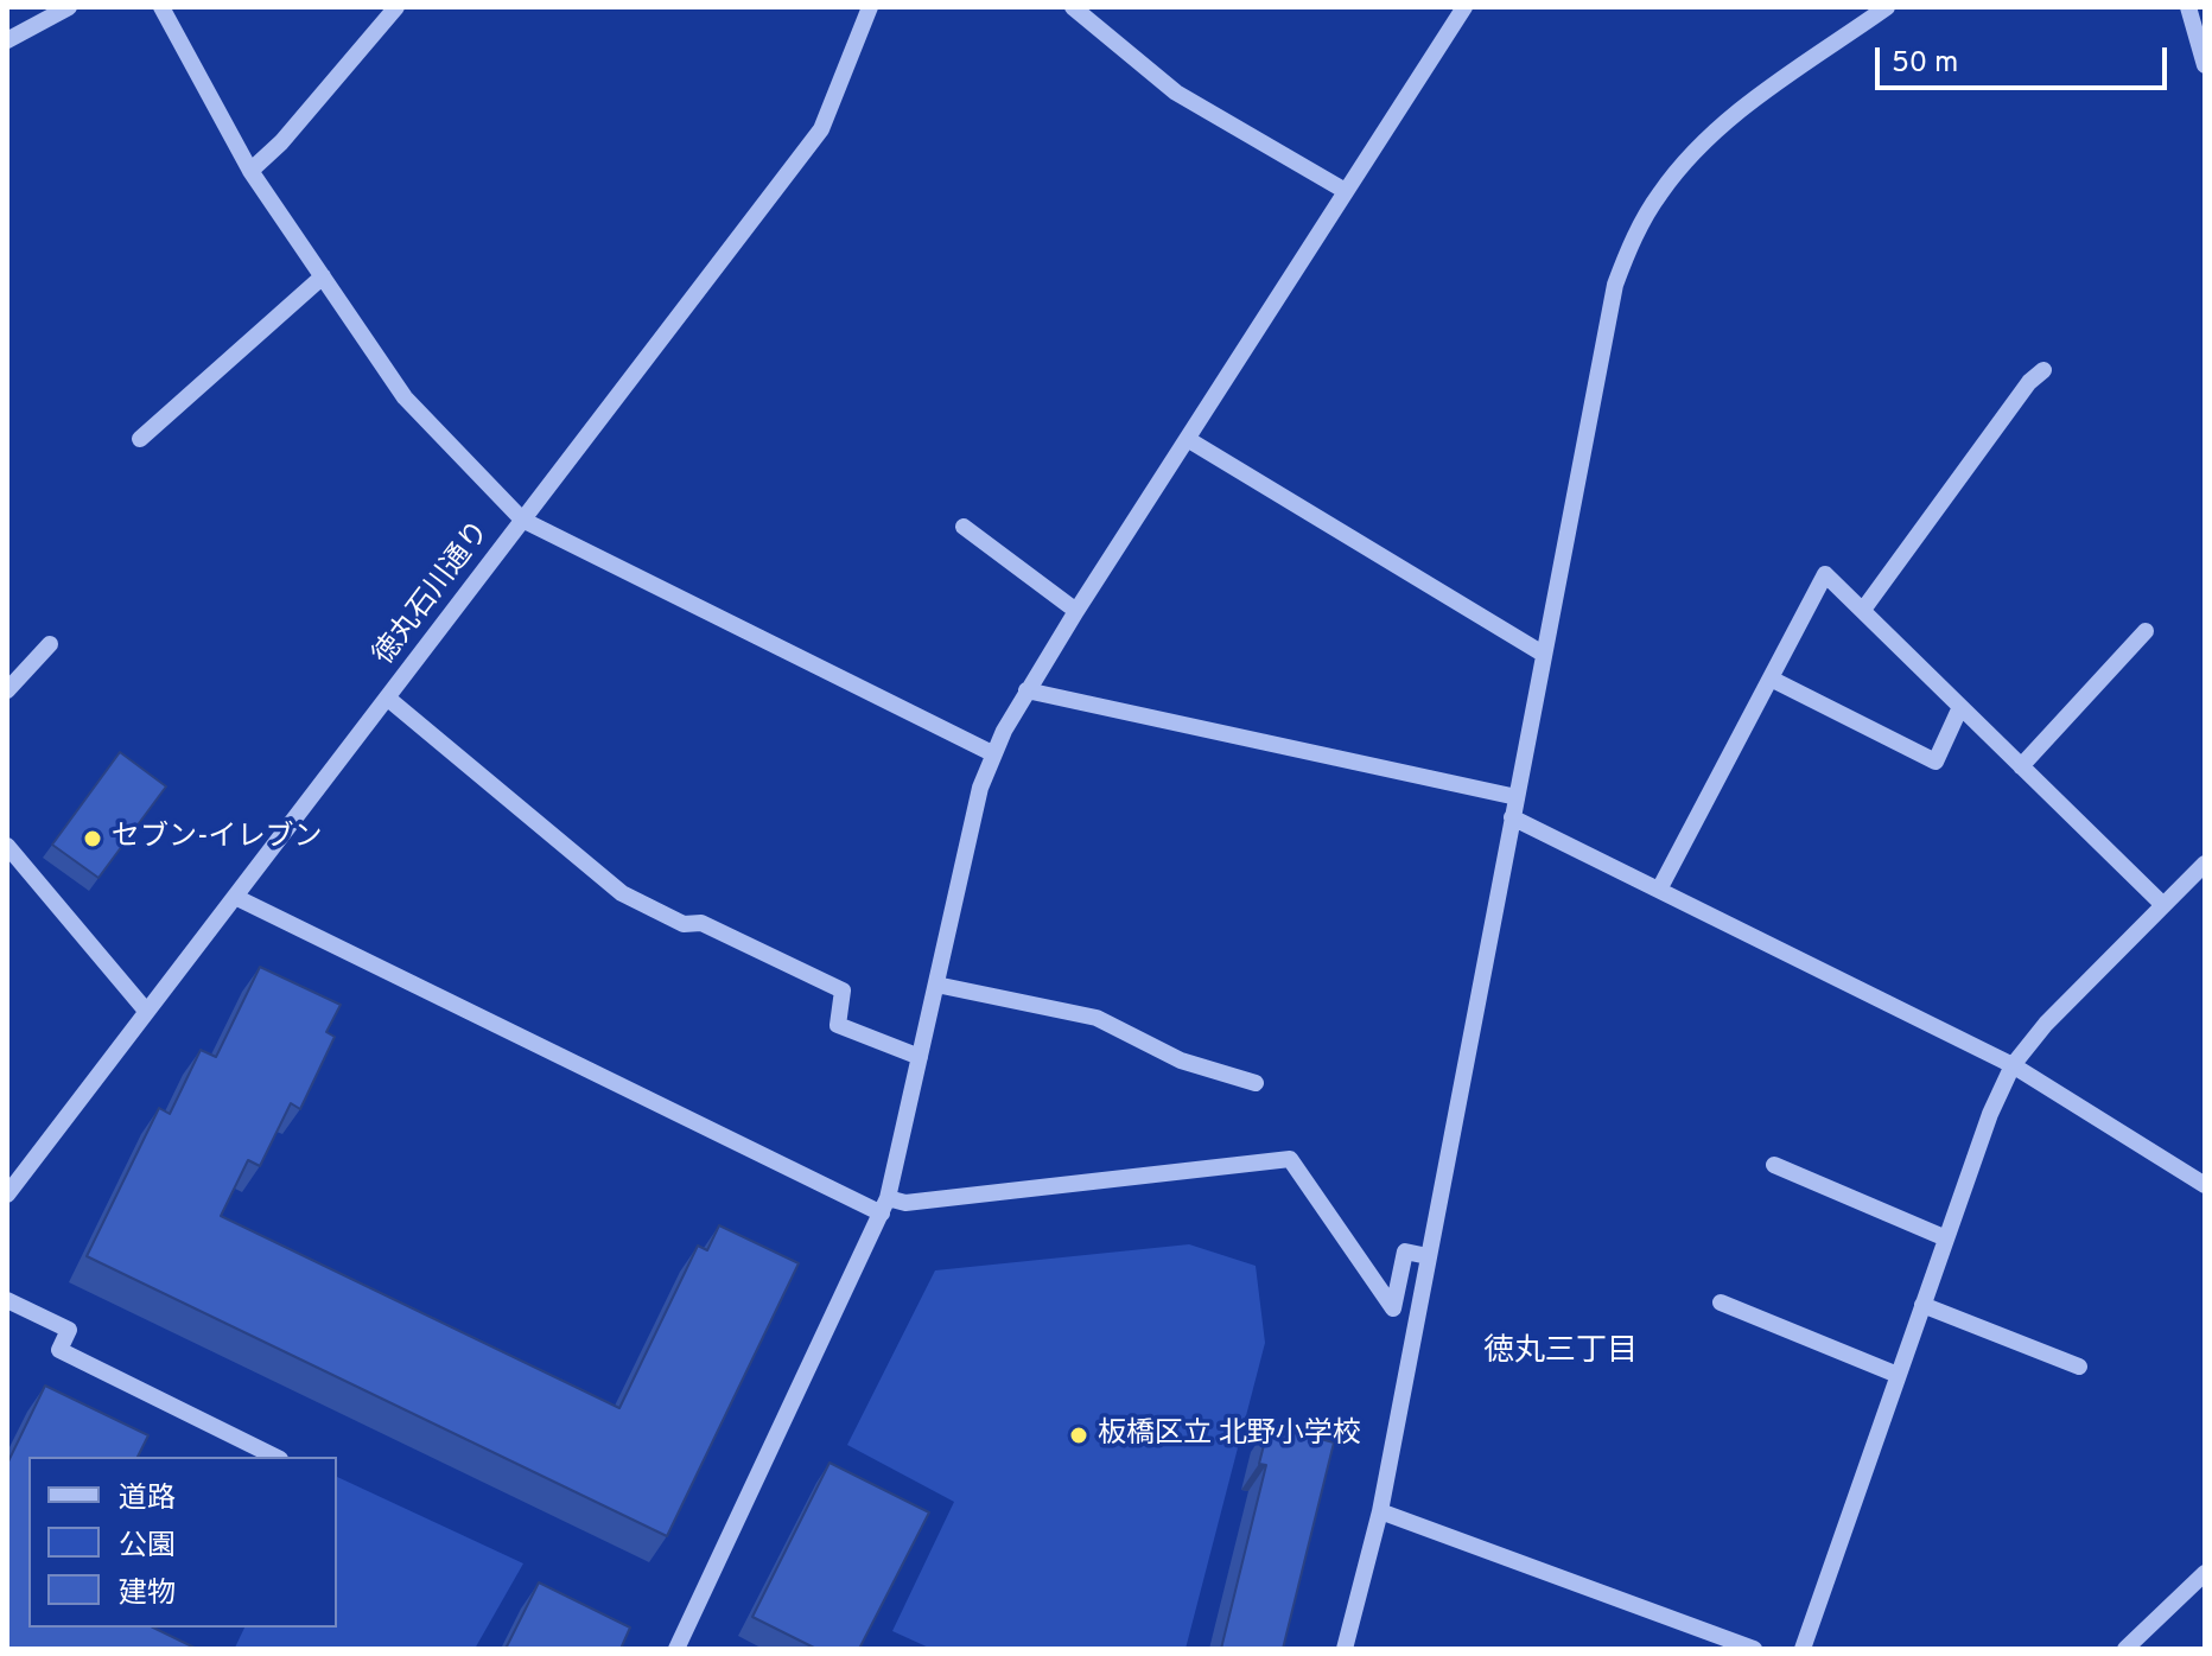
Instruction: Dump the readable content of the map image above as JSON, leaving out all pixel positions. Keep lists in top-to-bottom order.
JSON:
{
  "streets": {
    "street": ["徳丸石川通り"]
  },
  "districts": ["徳丸三丁目"],
  "places": ["セブン-イレブン", "板橋区立 北野小学校"],
  "legend": ["道路", "公園", "建物"],
  "scale_bar": "50 m"
}
